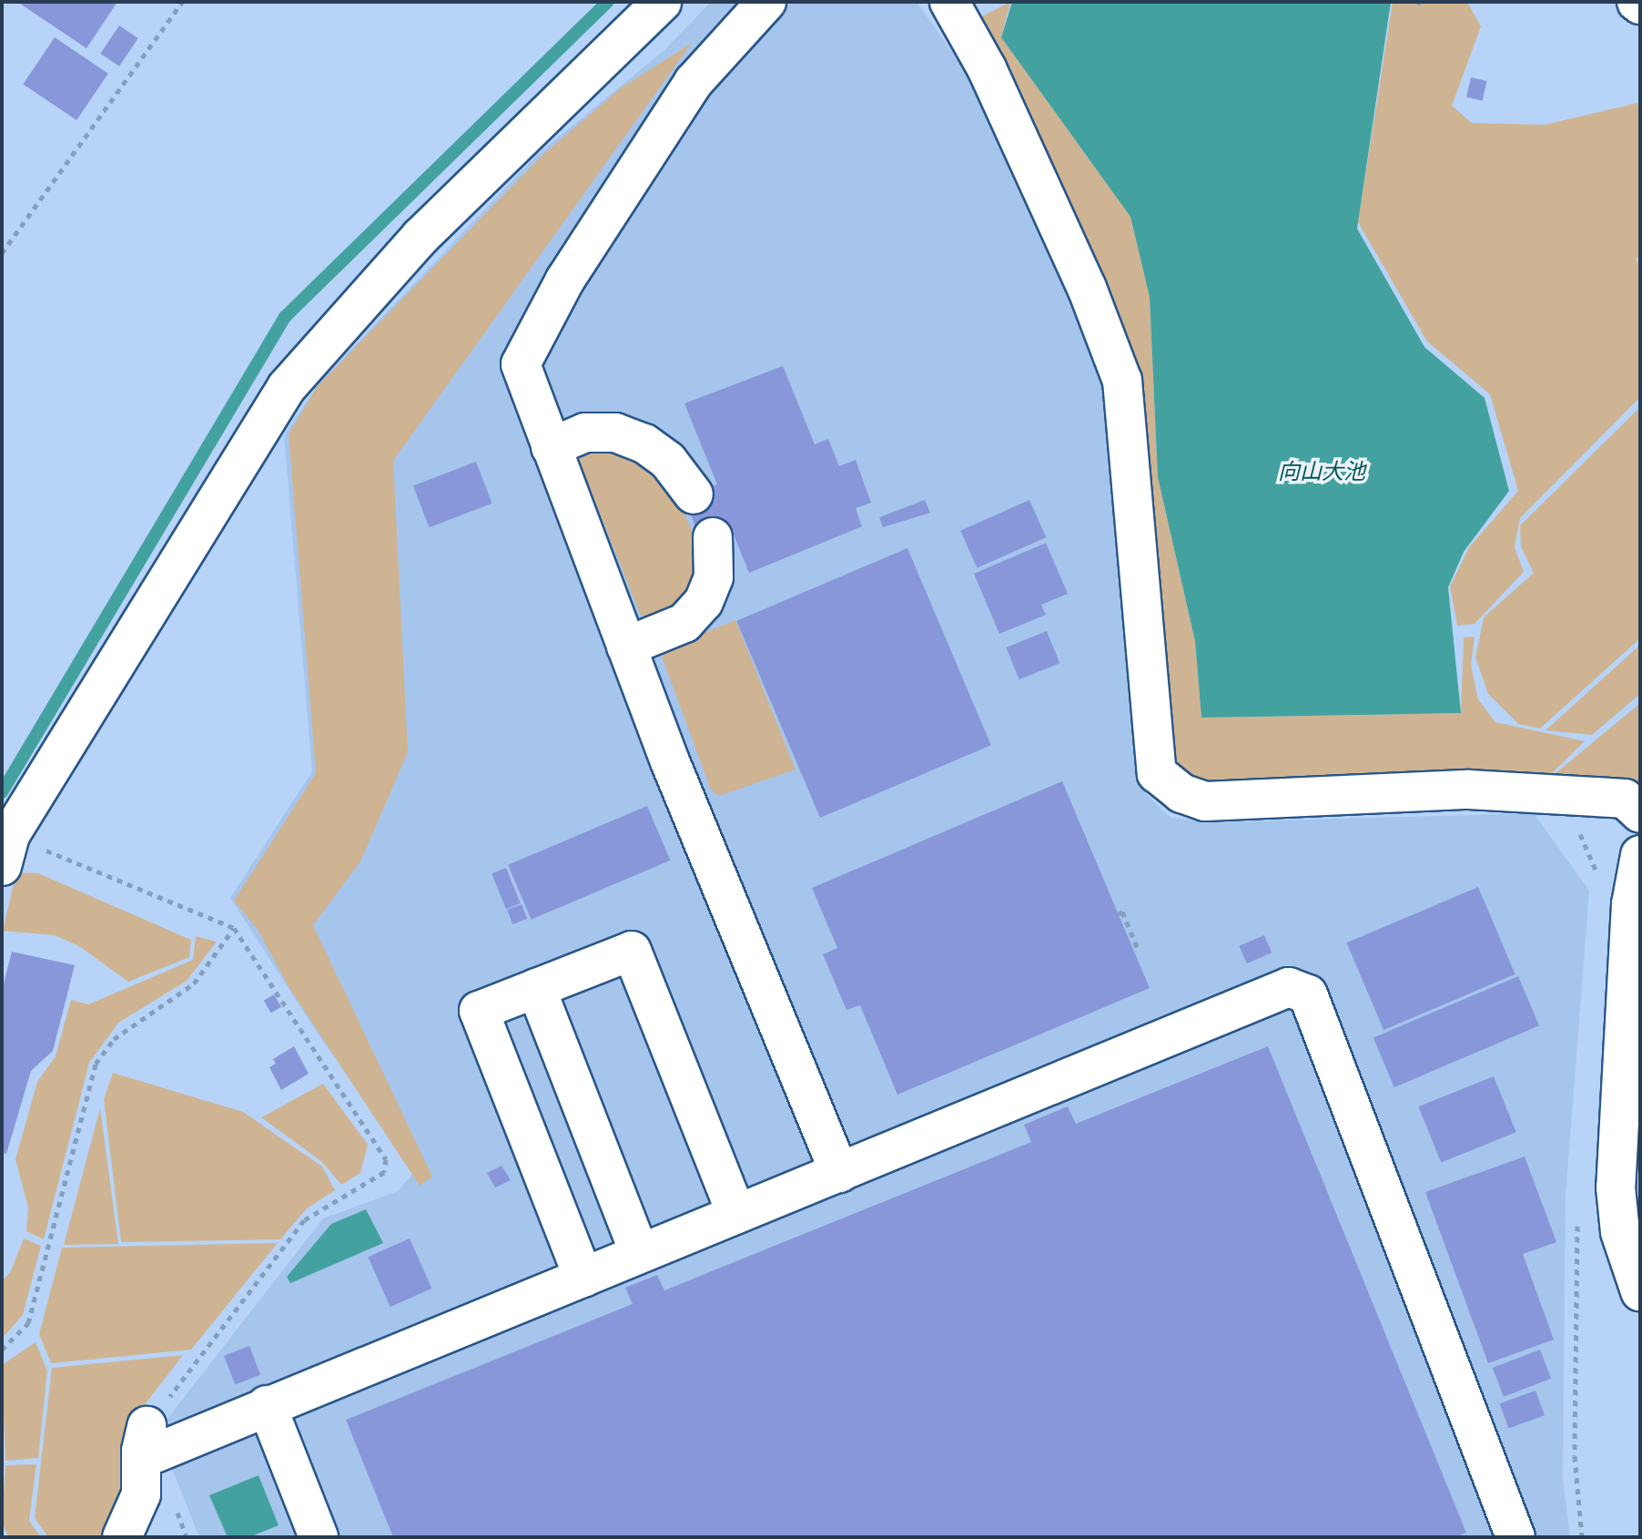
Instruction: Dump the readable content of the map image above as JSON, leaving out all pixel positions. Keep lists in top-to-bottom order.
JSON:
{
  "water": ["向山大池"]
}
